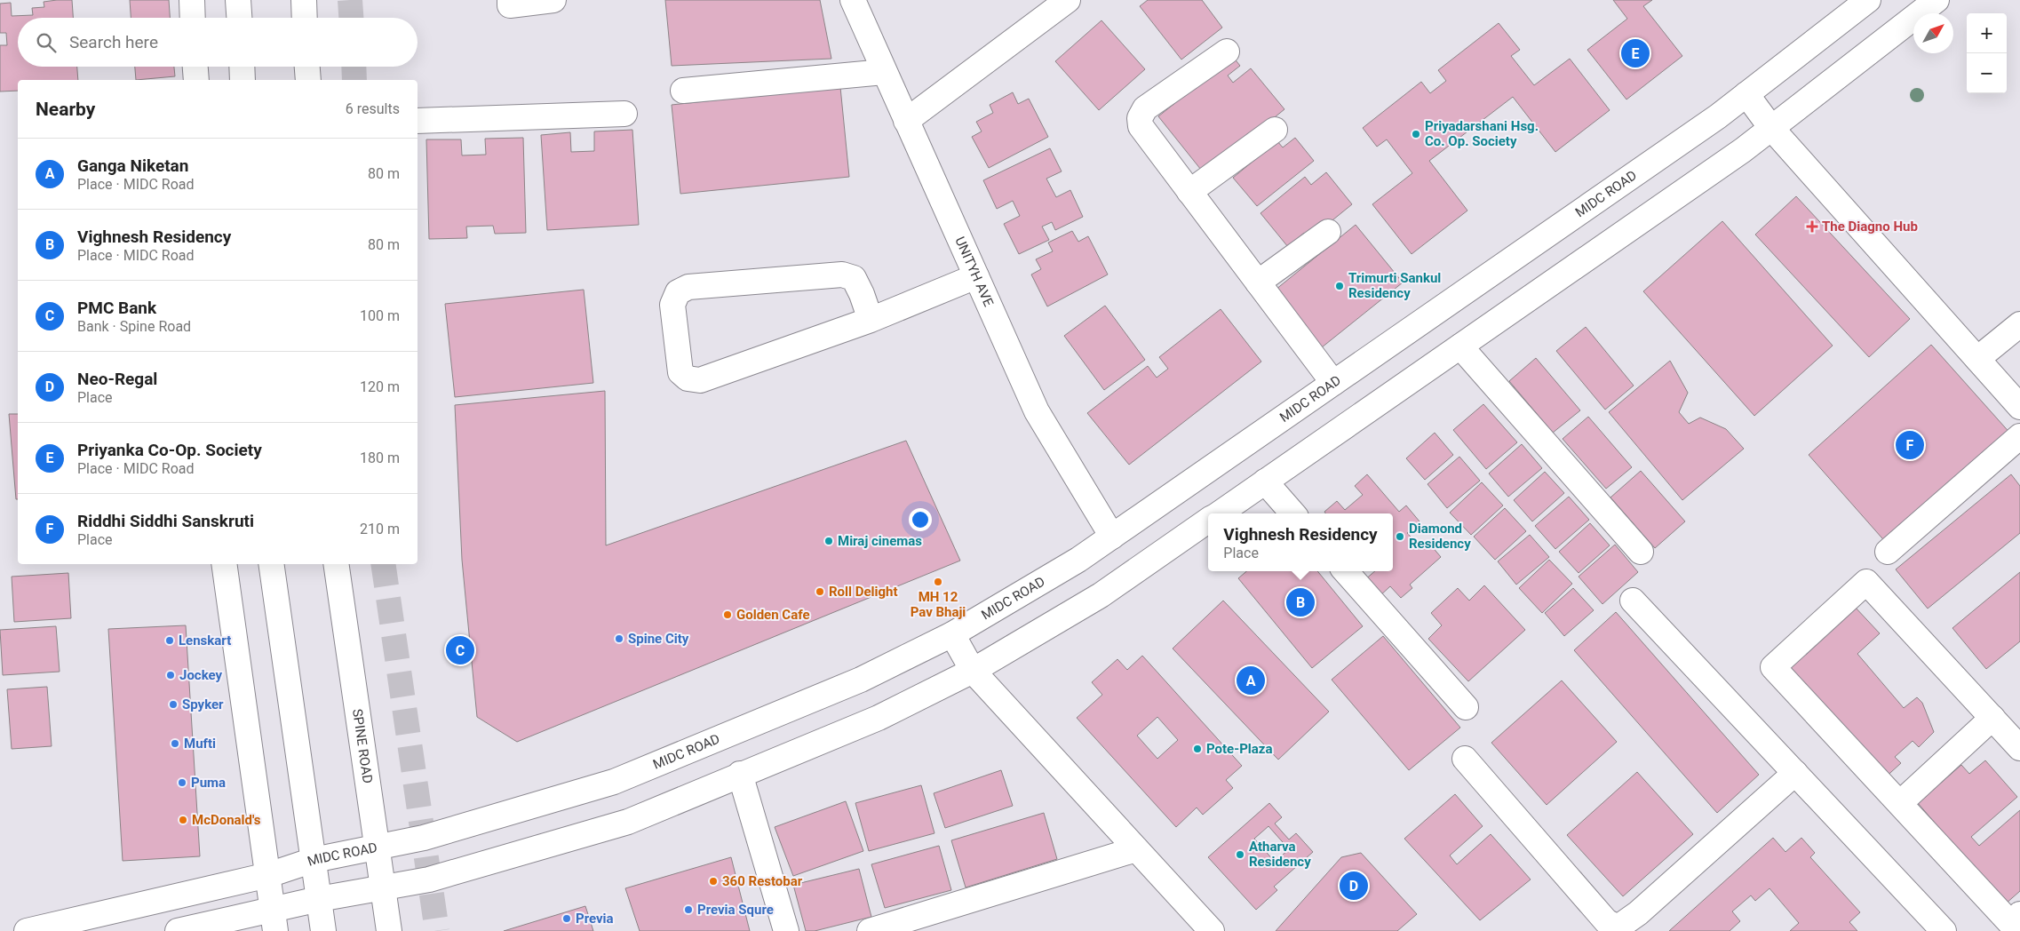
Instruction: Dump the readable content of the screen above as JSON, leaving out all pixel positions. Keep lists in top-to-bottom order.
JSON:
{
  "streets": {
    "main road": ["MIDC ROAD", "UNITYH AVE", "SPINE ROAD"]
  },
  "crossings": [
    ["MIDC ROAD", "UNITYH AVE"],
    ["MIDC ROAD", "SPINE ROAD"]
  ],
  "places": {
    "other": [
      "Priyadarshani Hsg. Co. Op. Society",
      "Trimurti Sankul Residency",
      "Diamond Residency",
      "Miraj cinemas",
      "MH 12 Pav Bhaji",
      "Roll Delight",
      "Golden Cafe",
      "Spine City",
      "Lenskart",
      "Jockey",
      "Spyker",
      "Mufti",
      "Pote-Plaza",
      "Puma",
      "McDonald's",
      "Atharva Residency",
      "360 Restobar",
      "Previa Squre",
      "Previa"
    ],
    "health": ["The Diagno Hub"]
  },
  "north": "top right",
  "page": {
    "map_buttons": ["+", "−"],
    "search": "Search here",
    "pins": [
      "E",
      "F",
      "B",
      "C",
      "A",
      "D"
    ],
    "heading": ["Nearby", "6 results"],
    "list": [
      {
        "mark": "A",
        "name": "Ganga Niketan",
        "note": "Place · MIDC Road",
        "value": "80 m"
      },
      {
        "mark": "B",
        "name": "Vighnesh Residency",
        "note": "Place · MIDC Road",
        "value": "80 m"
      },
      {
        "mark": "C",
        "name": "PMC Bank",
        "note": "Bank · Spine Road",
        "value": "100 m"
      },
      {
        "mark": "D",
        "name": "Neo-Regal",
        "note": "Place",
        "value": "120 m"
      },
      {
        "mark": "E",
        "name": "Priyanka Co-Op. Society",
        "note": "Place · MIDC Road",
        "value": "180 m"
      },
      {
        "mark": "F",
        "name": "Riddhi Siddhi Sanskruti",
        "note": "Place",
        "value": "210 m"
      }
    ],
    "popup": ["Vighnesh Residency", "Place"]
  }
}
